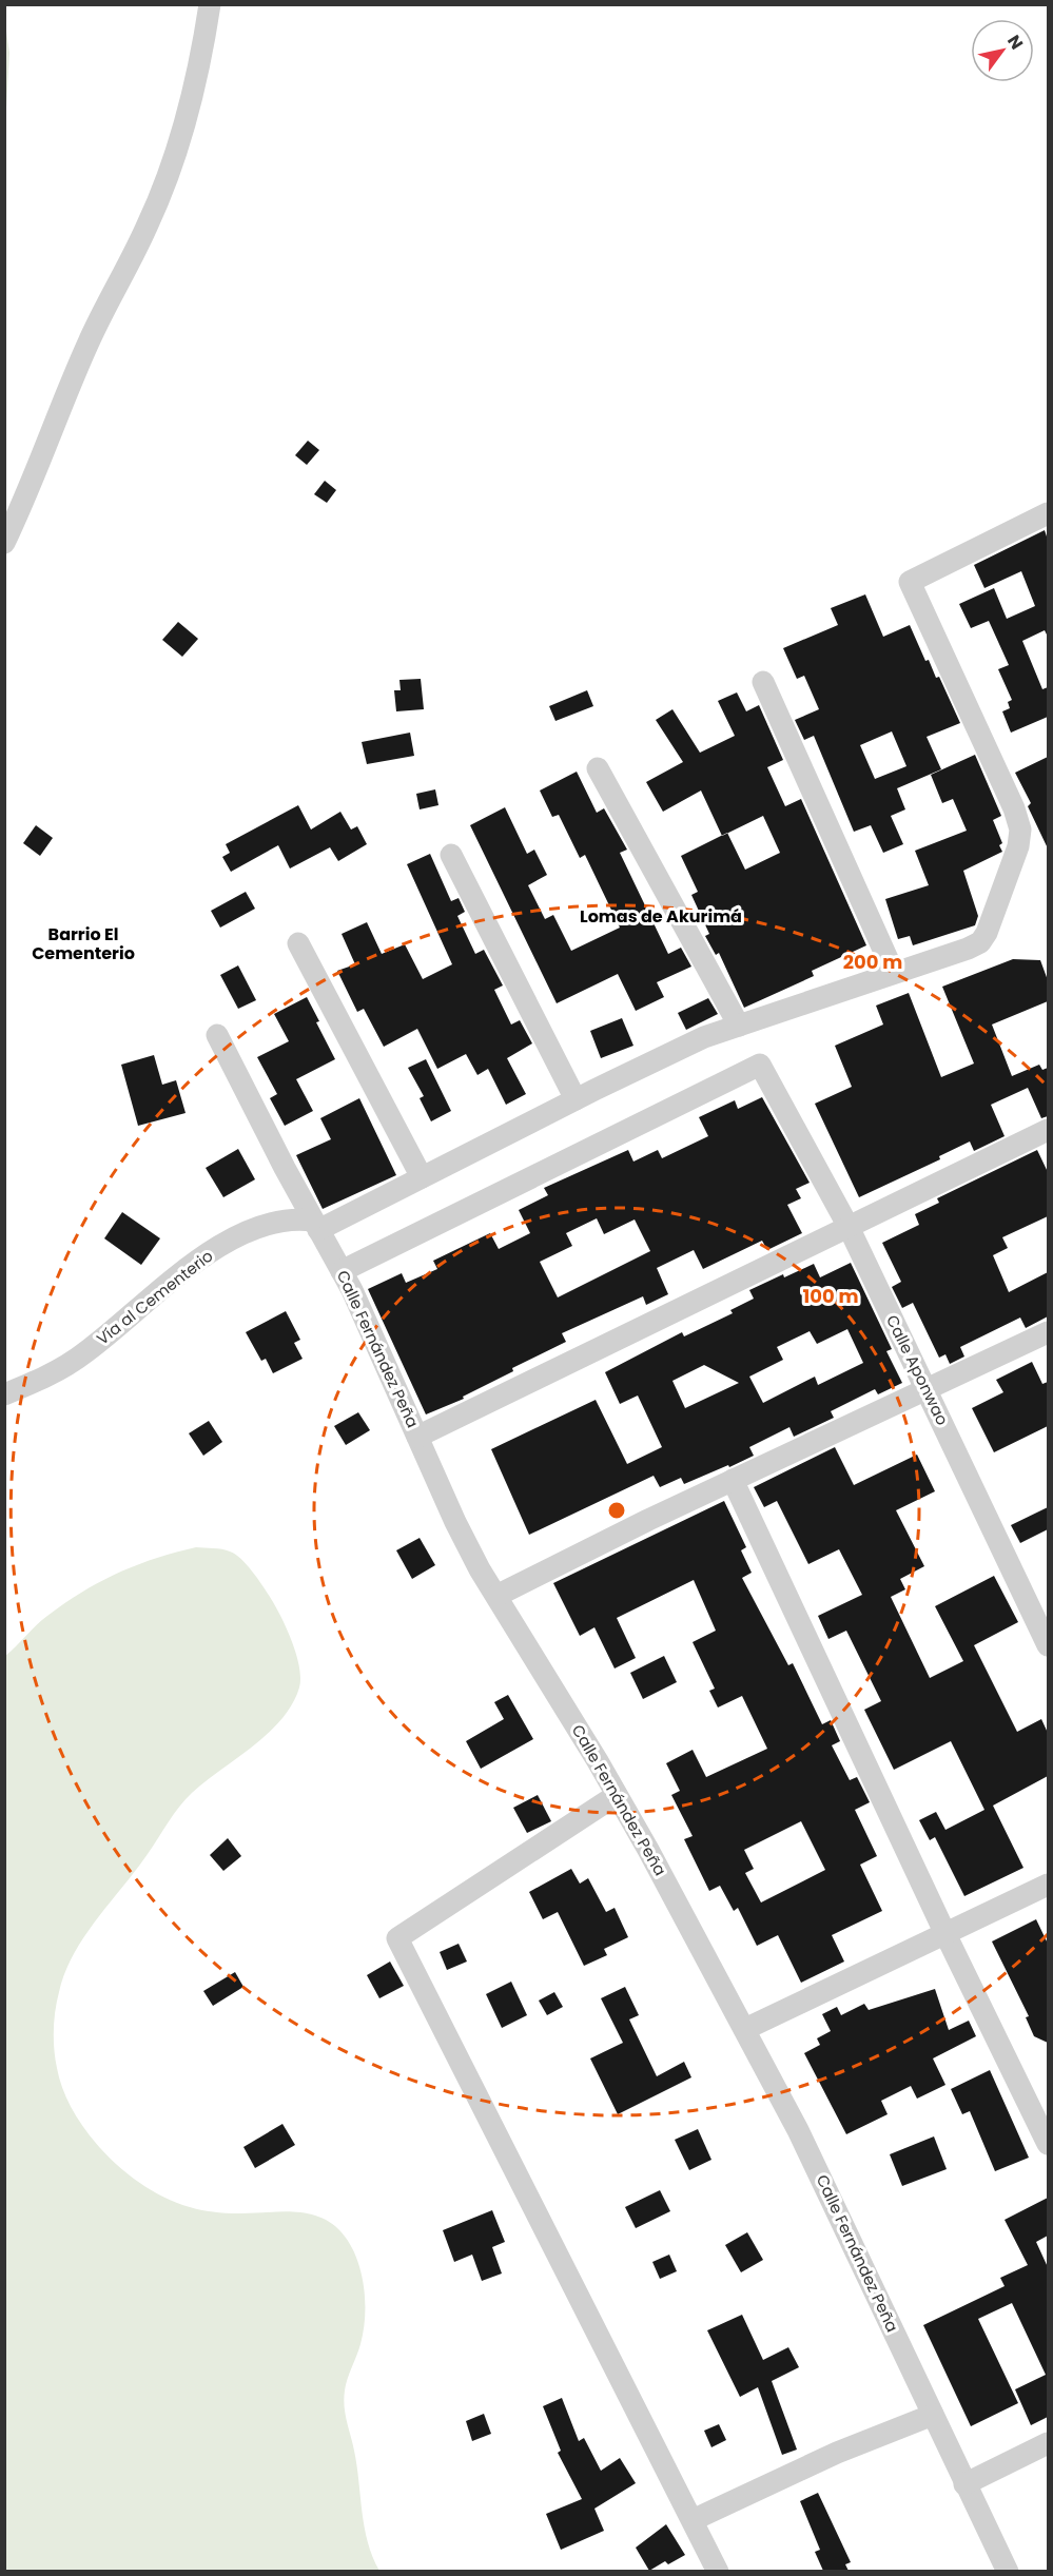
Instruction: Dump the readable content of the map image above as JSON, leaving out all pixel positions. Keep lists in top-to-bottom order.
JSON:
{
  "streets": {
    "street": ["Vía al Cementerio", "Calle Fernández Peña", "Calle Aponwao"]
  },
  "crossings": [
    ["Vía al Cementerio", "Calle Fernández Peña"],
    ["Calle Fernández Peña", "Calle Aponwao"]
  ],
  "districts": ["Lomas de Akurimá", "Barrio El Cementerio"],
  "north": "top right",
  "rings": ["200 m", "100 m"]
}
